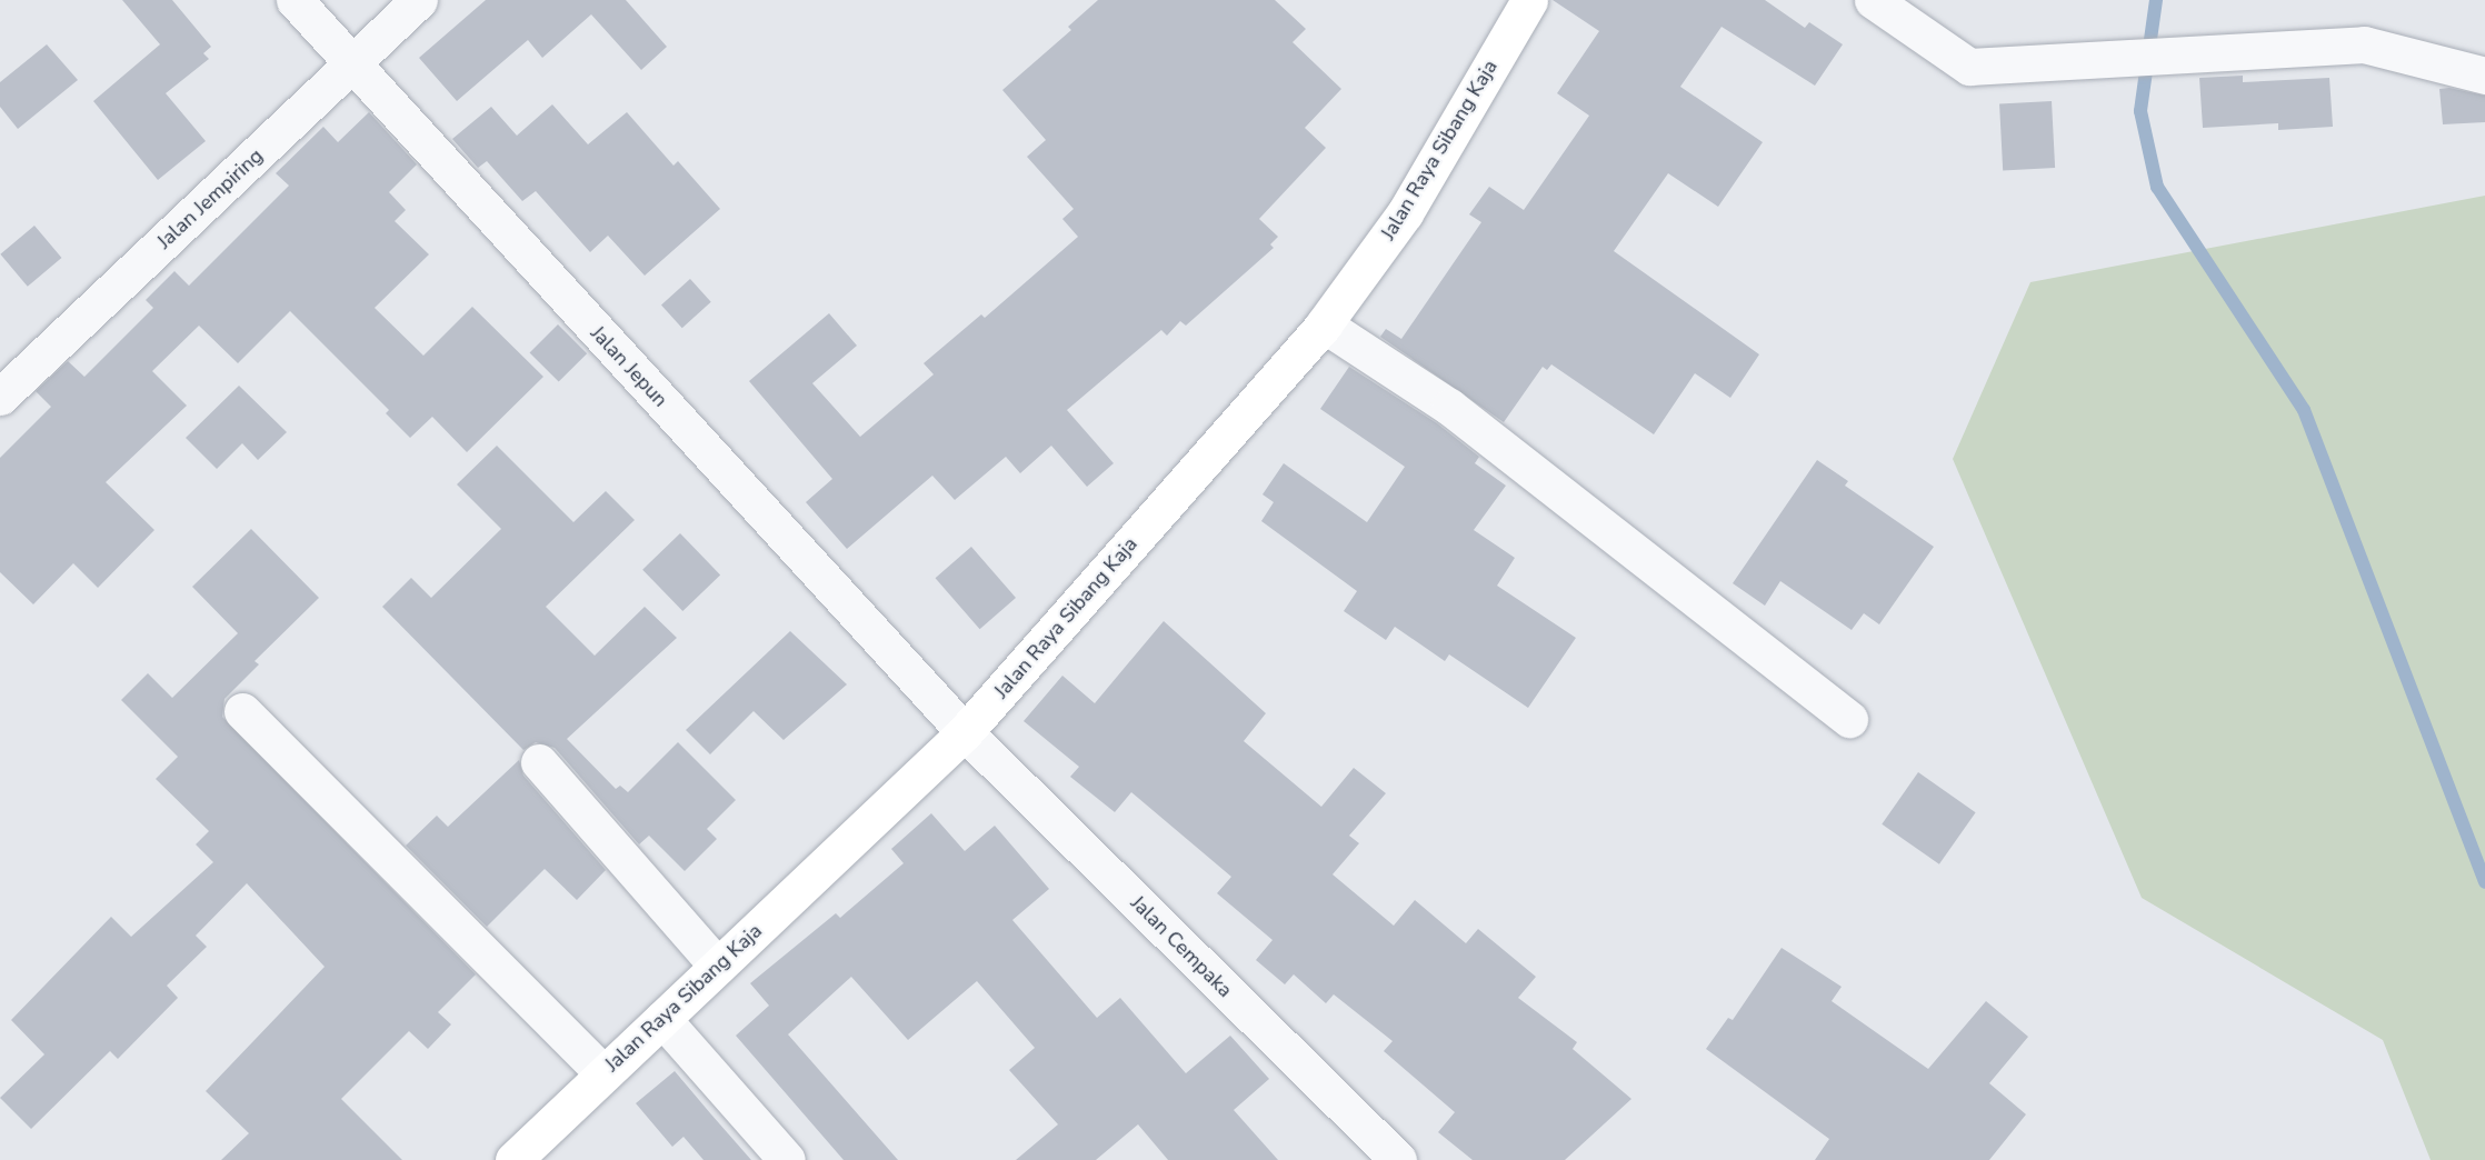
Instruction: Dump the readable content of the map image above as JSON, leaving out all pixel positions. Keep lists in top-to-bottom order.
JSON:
{
  "streets": {
    "main road": ["Jalan Raya Sibang Kaja"],
    "street": ["Jalan Jempiring", "Jalan Jepun", "Jalan Cempaka"]
  },
  "crossings": [
    ["Jalan Raya Sibang Kaja", "Jalan Jepun"],
    ["Jalan Raya Sibang Kaja", "Jalan Cempaka"],
    ["Jalan Jempiring", "Jalan Jepun"],
    ["Jalan Jepun", "Jalan Cempaka"]
  ]
}
